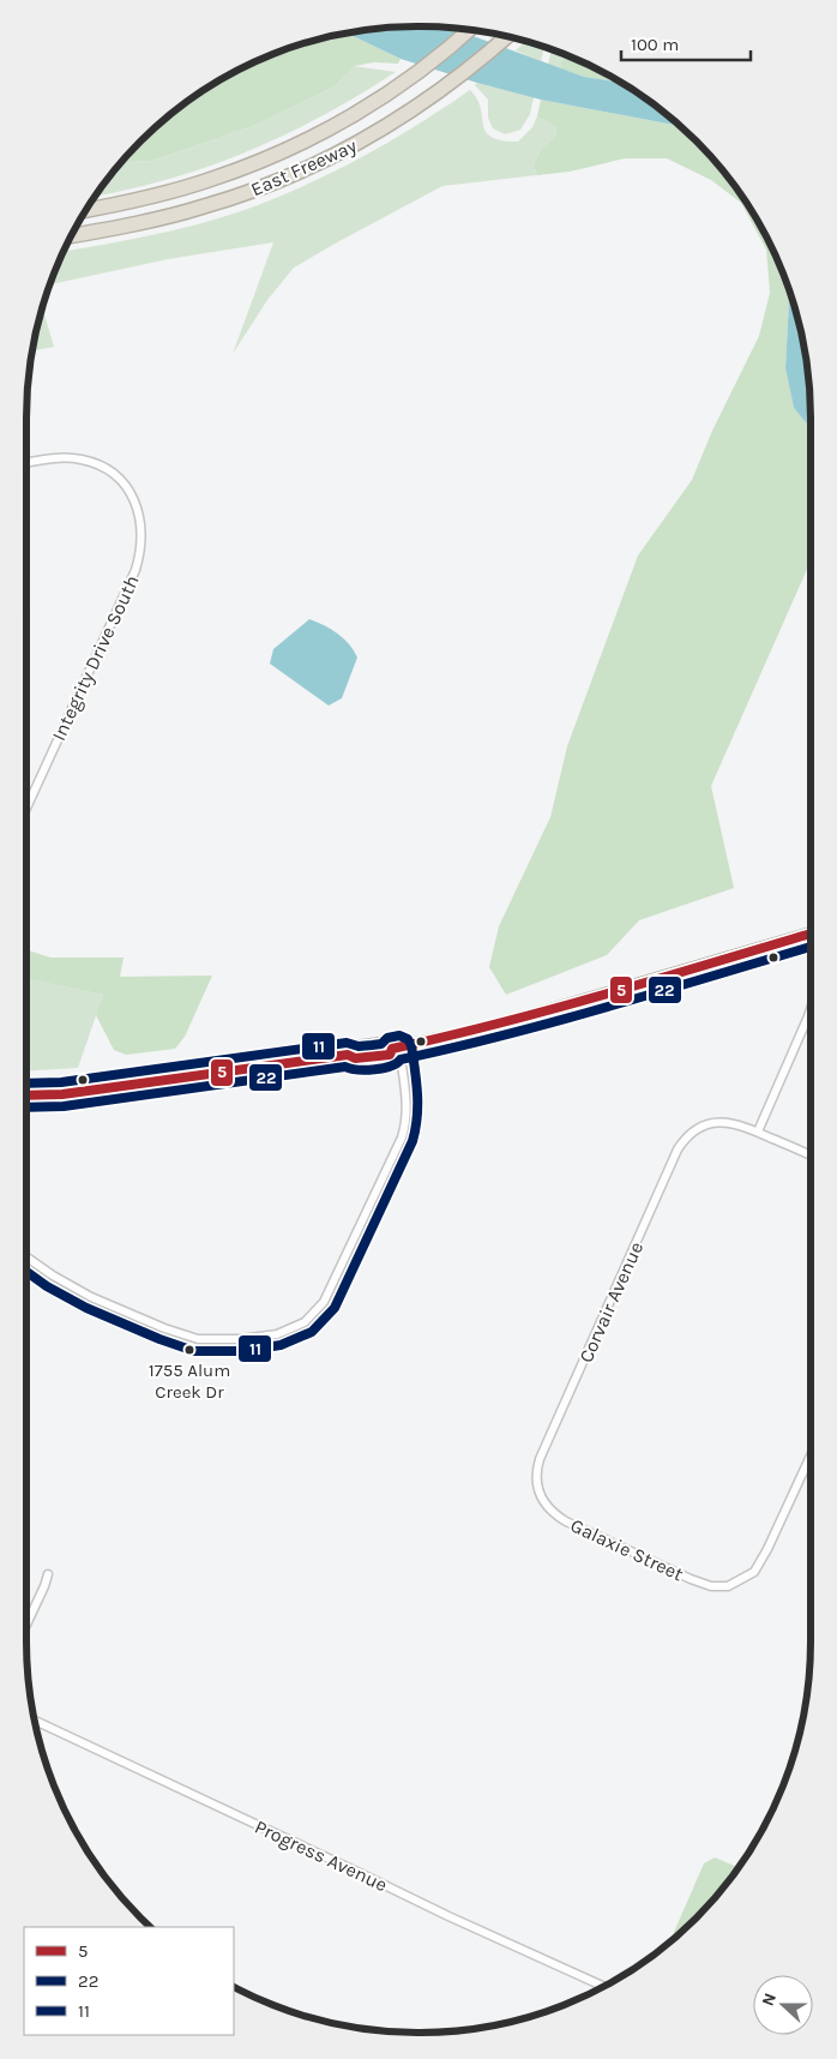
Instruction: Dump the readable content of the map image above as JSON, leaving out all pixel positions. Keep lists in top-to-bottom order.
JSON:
{
  "streets": {
    "highway": ["East Freeway"],
    "street": [
      "Integrity Drive South",
      "Corvair Avenue",
      "Galaxie Street",
      "Progress Avenue"
    ]
  },
  "crossings": [
    ["Corvair Avenue", "Galaxie Street"]
  ],
  "places": ["1755 Alum Creek Dr"],
  "lines": ["transit line 5", "transit line 22", "transit line 11"],
  "legend": ["5", "22", "11"],
  "scale_bar": "100 m",
  "north": "left"
}
